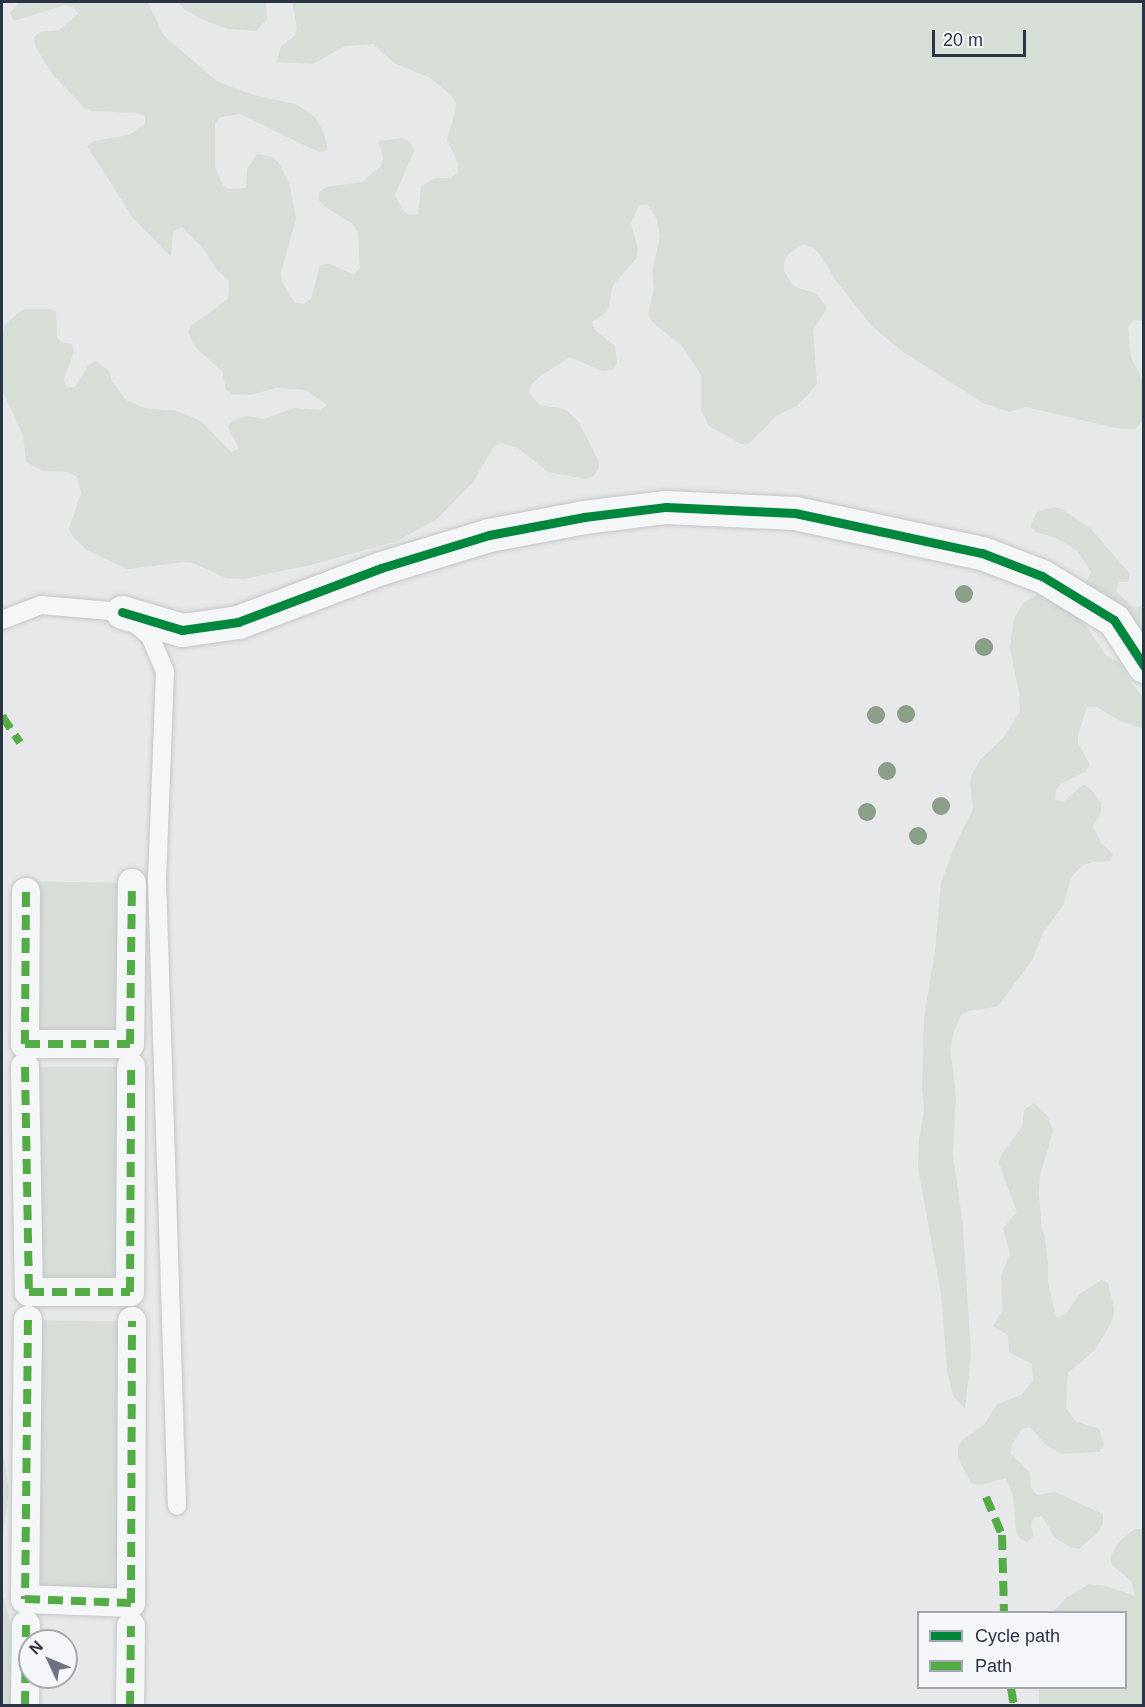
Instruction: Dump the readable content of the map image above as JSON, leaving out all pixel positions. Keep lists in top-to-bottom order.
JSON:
{
  "legend": ["Cycle path", "Path"],
  "scale_bar": "20 m",
  "north": "top left"
}
